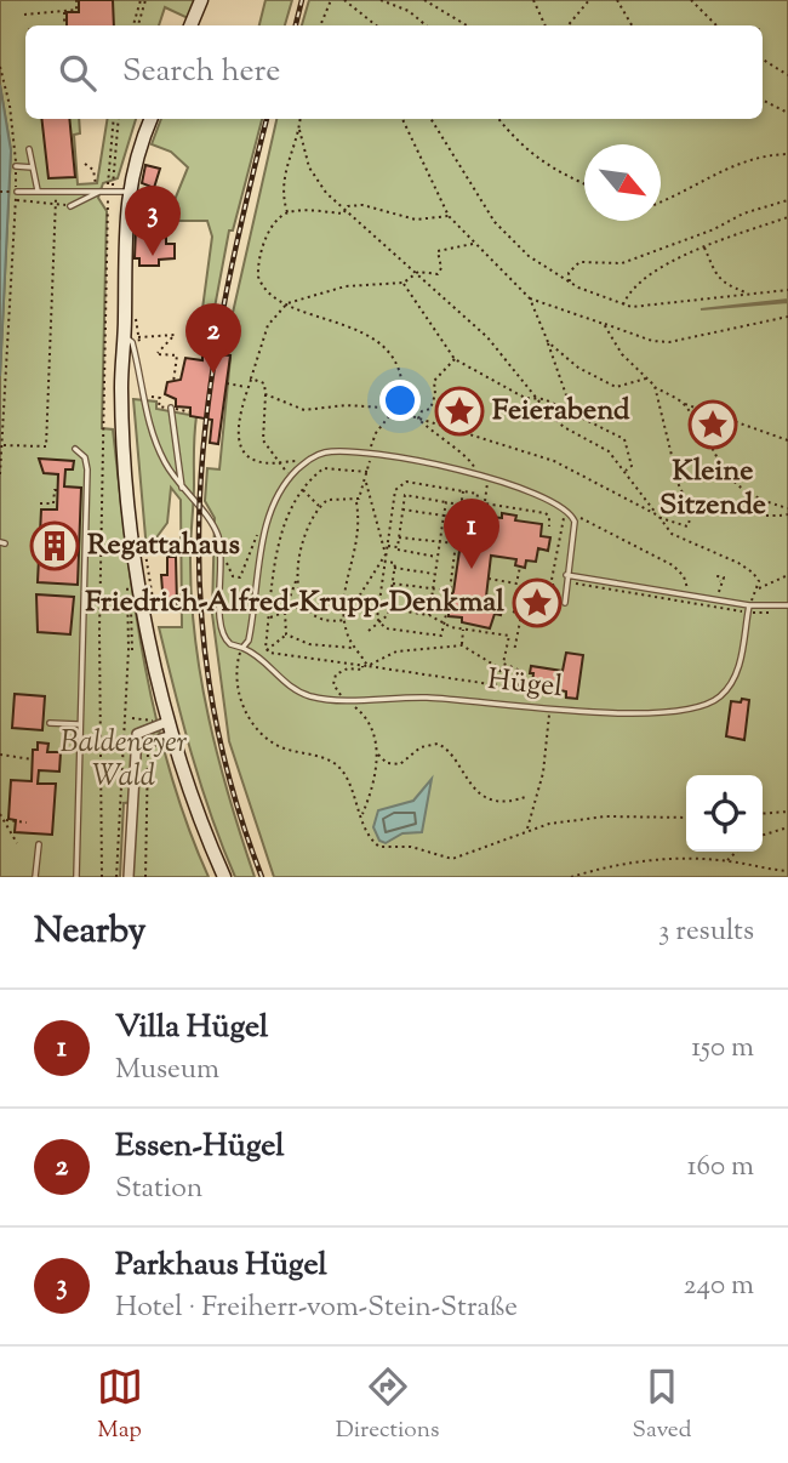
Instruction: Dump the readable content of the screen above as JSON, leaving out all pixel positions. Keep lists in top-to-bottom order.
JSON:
{
  "streets": {
    "lane": ["Hügel"]
  },
  "parks": ["Baldeneyer Wald"],
  "places": {
    "place": ["Feierabend", "Kleine Sitzende", "Friedrich-Alfred-Krupp-Denkmal"],
    "building": ["Regattahaus"]
  },
  "north": "bottom right",
  "page": {
    "search": "Search here",
    "pins": ["3", "2", "1"],
    "heading": ["Nearby", "3 results"],
    "list": [
      {
        "mark": "1",
        "name": "Villa Hügel",
        "note": "Museum",
        "value": "150 m"
      },
      {
        "mark": "2",
        "name": "Essen-Hügel",
        "note": "Station",
        "value": "160 m"
      },
      {
        "mark": "3",
        "name": "Parkhaus Hügel",
        "note": "Hotel · Freiherr-vom-Stein-Straße",
        "value": "240 m"
      }
    ],
    "nav": ["Map", "Directions", "Saved"]
  }
}
